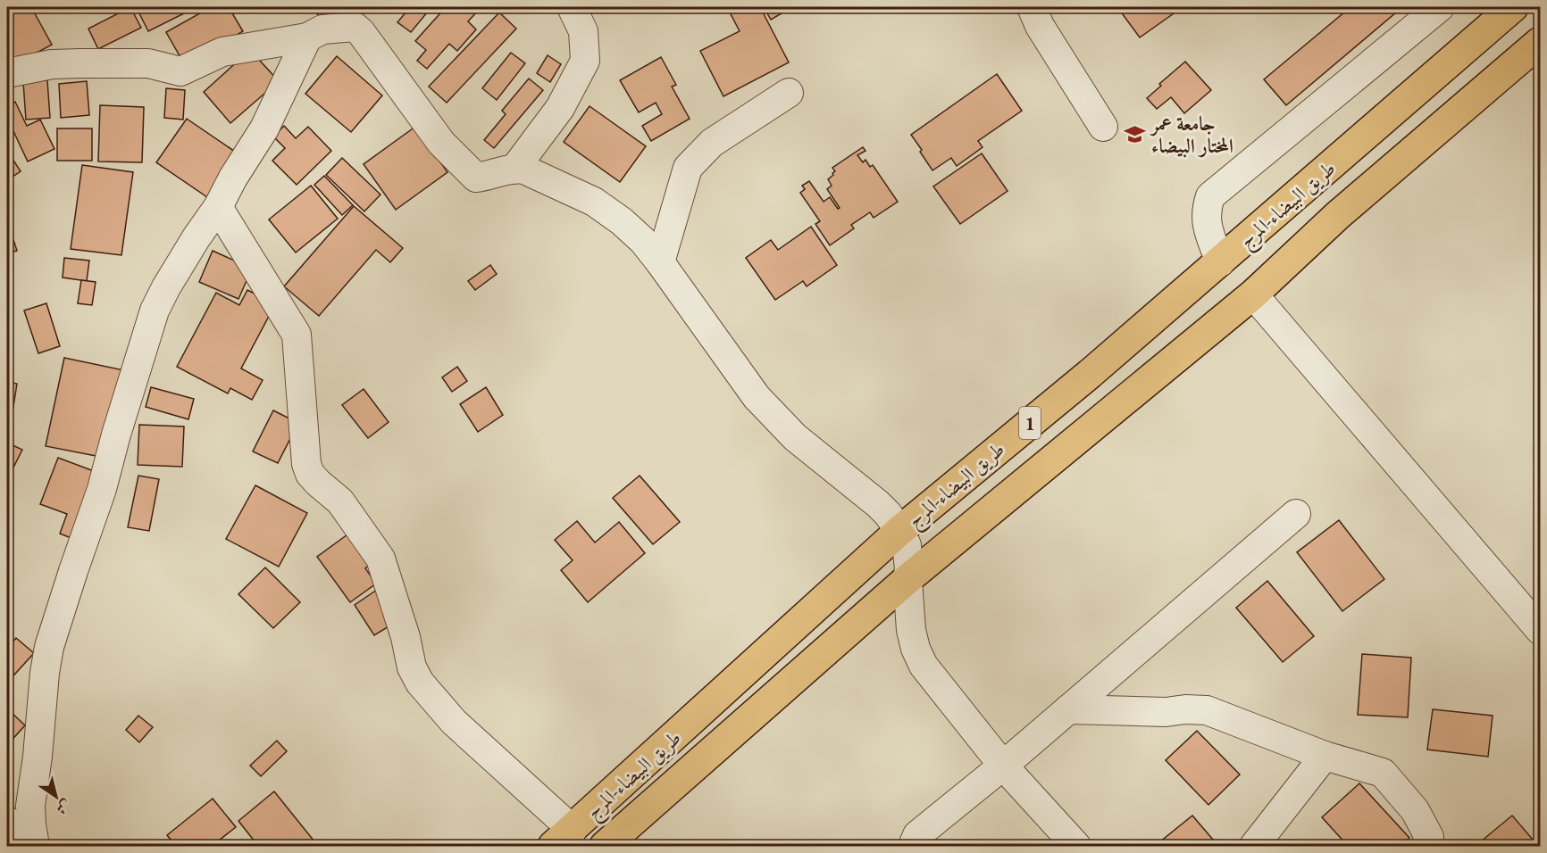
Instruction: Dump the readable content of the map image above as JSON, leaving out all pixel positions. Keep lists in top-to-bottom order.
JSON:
{
  "streets": {
    "highway": ["طريق البيضاء-المرج", "1"]
  },
  "places": {
    "school or university": ["جامعة عمر المختار البيضاء"]
  },
  "north": "bottom right"
}
